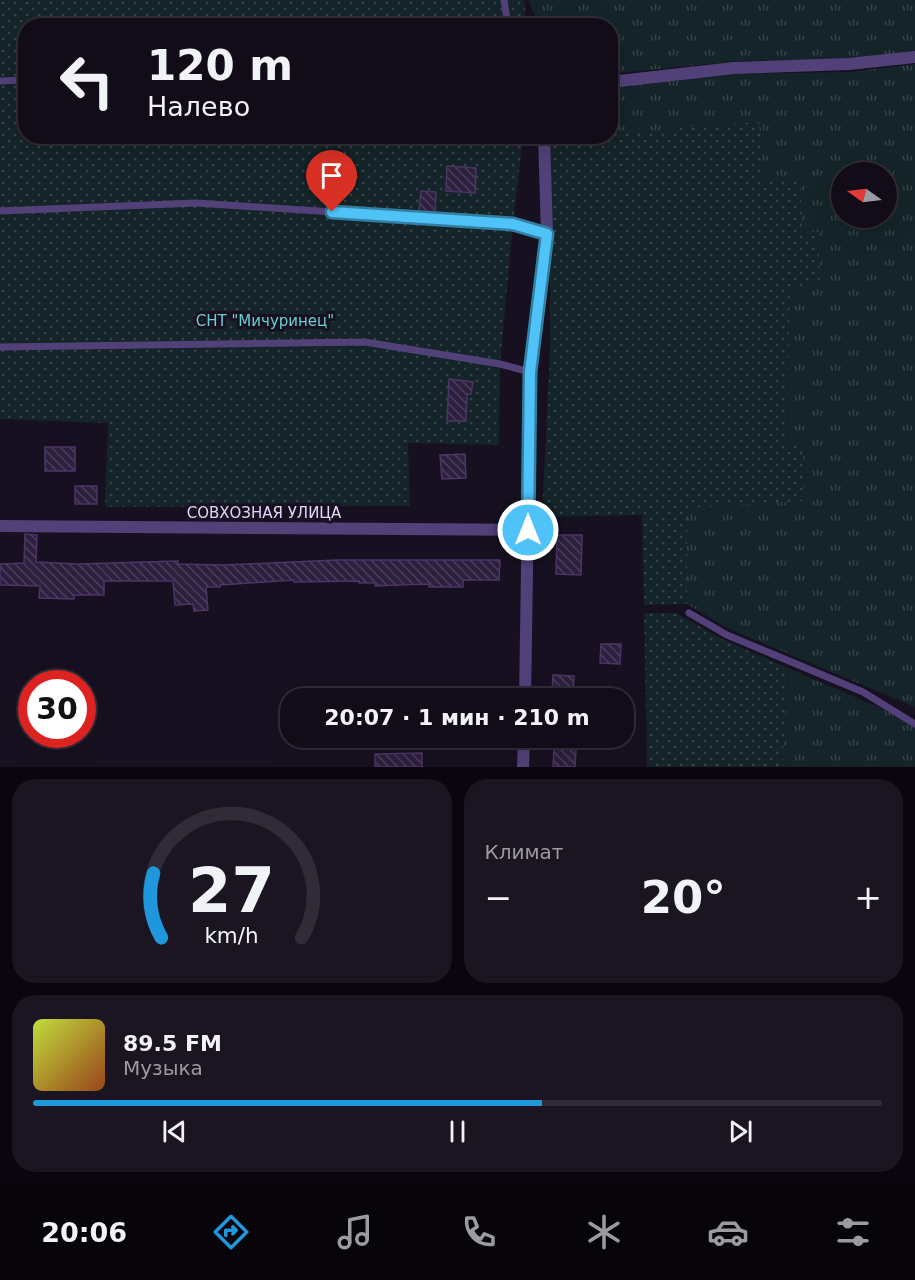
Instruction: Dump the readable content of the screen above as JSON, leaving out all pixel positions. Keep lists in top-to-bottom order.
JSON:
{
  "streets": {
    "street": ["СОВХОЗНАЯ УЛИЦА"]
  },
  "parks": ["СНТ \"Мичуринец\""],
  "north": "left",
  "page": {
    "turn": ["120 m", "Налево"],
    "limit": "30",
    "trip": "20:07 · 1 мин · 210 m",
    "tile": "Климат",
    "heat": ["−", "20°", "+"],
    "song": ["89.5 FM", "Музыка"],
    "tabs": "20:06",
    "gauge": ["27", "km/h"]
  }
}
